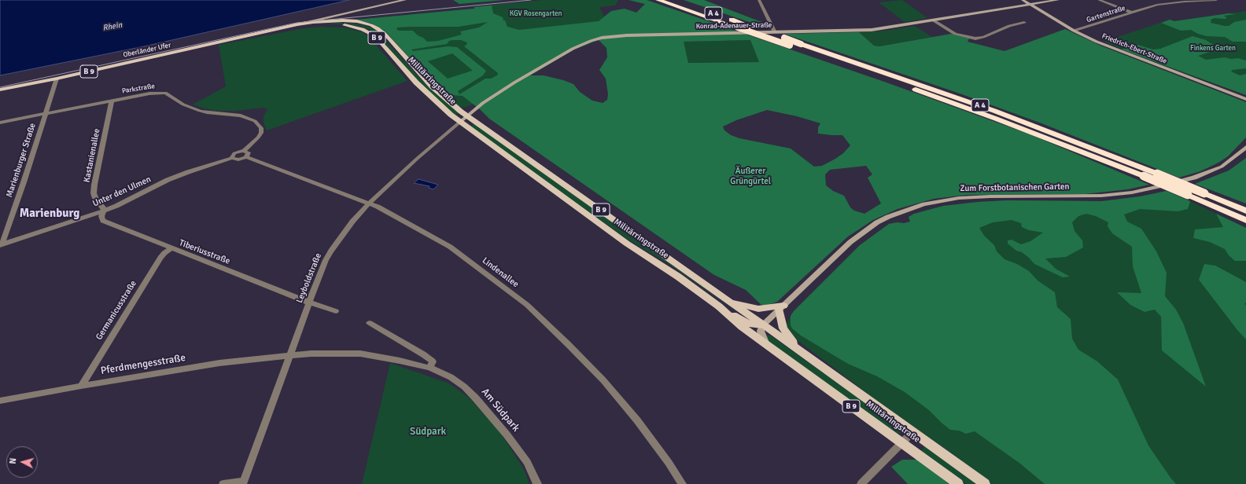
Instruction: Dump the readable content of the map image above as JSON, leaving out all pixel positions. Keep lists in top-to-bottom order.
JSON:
{
  "streets": {
    "highway": ["A 4"],
    "main road": [
      "Konrad-Adenauer-Straße",
      "B 9",
      "Friedrich-Ebert-Straße",
      "Oberländer Ufer",
      "Militärringstraße",
      "Zum Forstbotanischen Garten"
    ],
    "street": [
      "Gartenstraße",
      "Parkstraße",
      "Kastanienallee",
      "Marienburger Straße",
      "Unter den Ulmen",
      "Tiberiusstraße",
      "Lindenallee",
      "Leyboldstraße",
      "Germanicusstraße",
      "Pferdmengesstraße",
      "Am Südpark"
    ]
  },
  "crossings": [
    ["Gartenstraße", "Friedrich-Ebert-Straße"],
    ["Konrad-Adenauer-Straße", "Friedrich-Ebert-Straße"],
    ["Konrad-Adenauer-Straße", "Militärringstraße"],
    ["Konrad-Adenauer-Straße", "Leyboldstraße"],
    ["B 9", "Militärringstraße"],
    ["B 9", "Zum Forstbotanischen Garten"],
    ["Oberländer Ufer", "Militärringstraße"],
    ["Oberländer Ufer", "Marienburger Straße"],
    ["Militärringstraße", "Zum Forstbotanischen Garten"],
    ["Militärringstraße", "Leyboldstraße"],
    ["Parkstraße", "Kastanienallee"],
    ["Parkstraße", "Marienburger Straße"],
    ["Kastanienallee", "Unter den Ulmen"],
    ["Kastanienallee", "Tiberiusstraße"],
    ["Marienburger Straße", "Unter den Ulmen"],
    ["Unter den Ulmen", "Tiberiusstraße"],
    ["Tiberiusstraße", "Leyboldstraße"],
    ["Tiberiusstraße", "Germanicusstraße"],
    ["Lindenallee", "Leyboldstraße"],
    ["Leyboldstraße", "Pferdmengesstraße"],
    ["Leyboldstraße", "Am Südpark"],
    ["Germanicusstraße", "Pferdmengesstraße"],
    ["Pferdmengesstraße", "Am Südpark"]
  ],
  "districts": ["Marienburg"],
  "water": ["Rhein"],
  "parks": [
    "KGV Rosengarten",
    "Finkens Garten",
    "Äußerer Grüngürtel",
    "Südpark"
  ],
  "north": "left"
}
